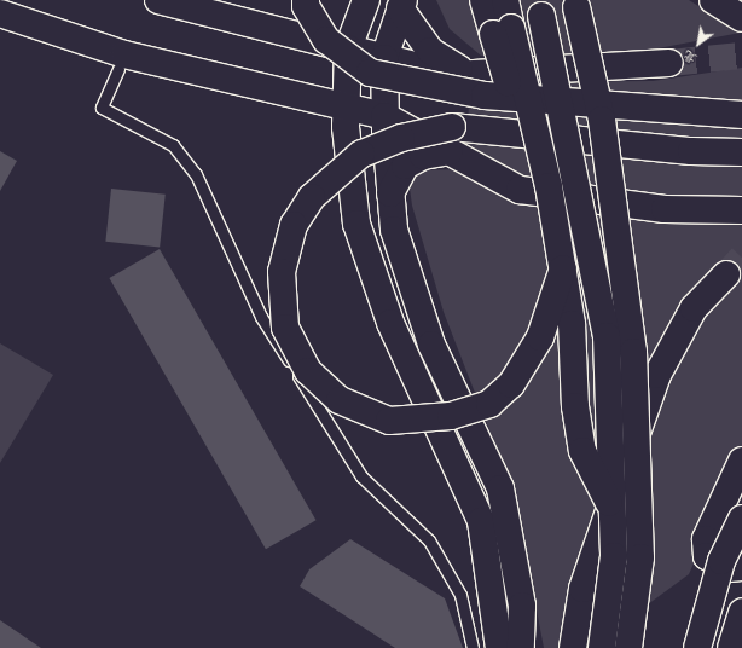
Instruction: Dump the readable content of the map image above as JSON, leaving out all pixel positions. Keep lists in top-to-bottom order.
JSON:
{
  "north": "bottom left"
}
